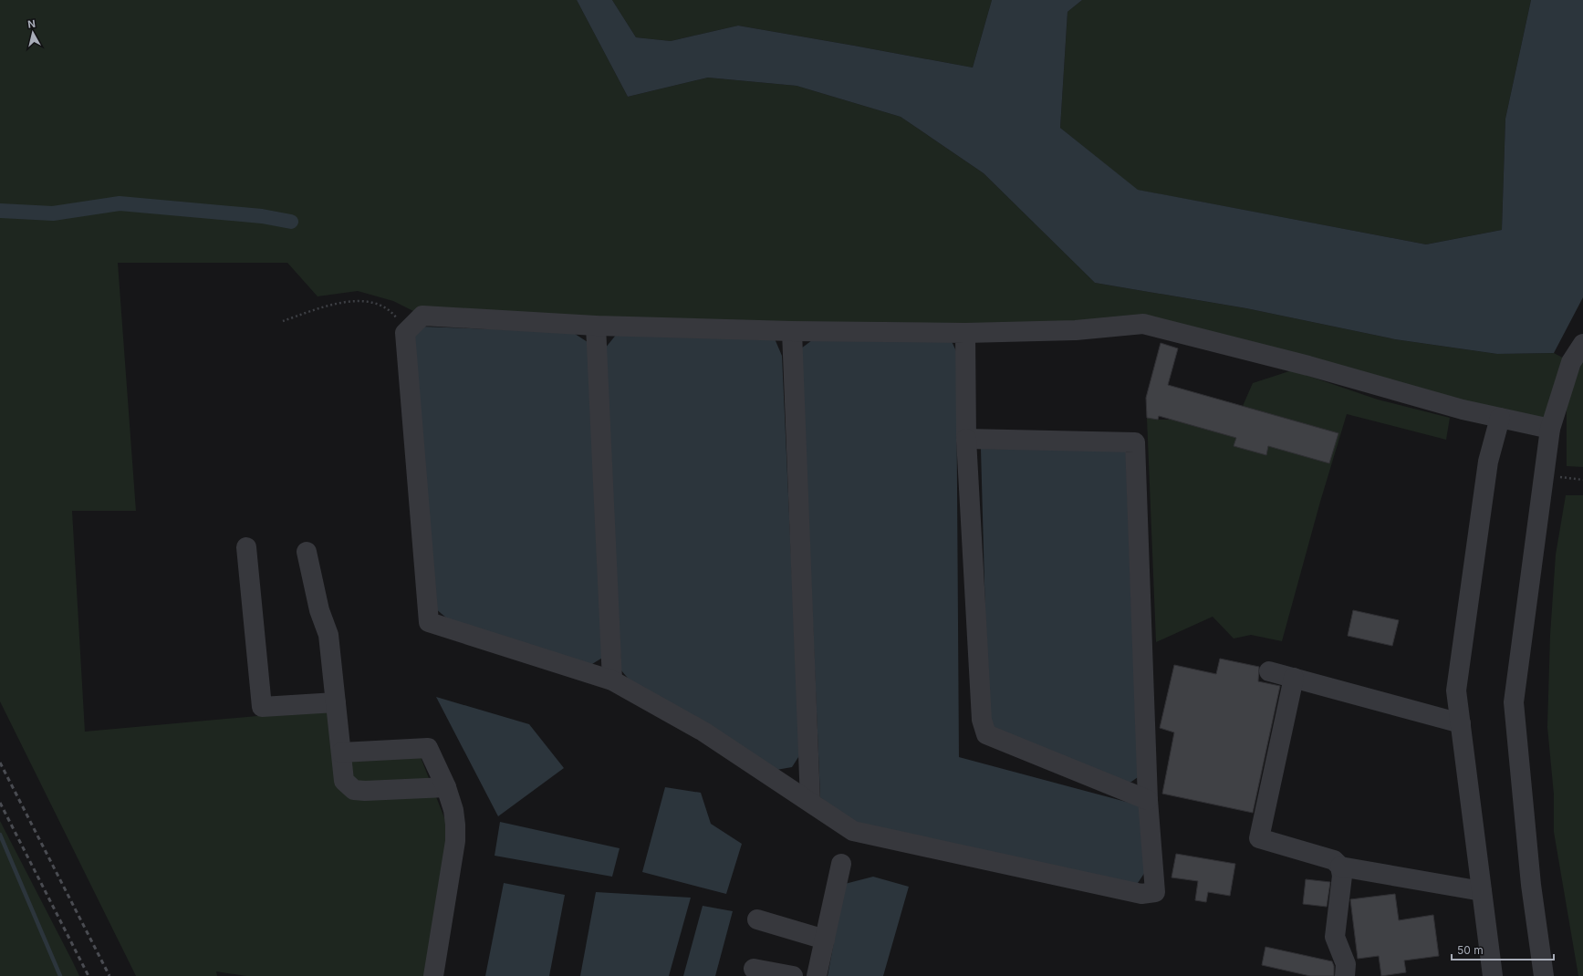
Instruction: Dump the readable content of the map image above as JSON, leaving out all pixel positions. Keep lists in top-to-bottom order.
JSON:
{
  "scale_bar": "50 m",
  "north": "top"
}
